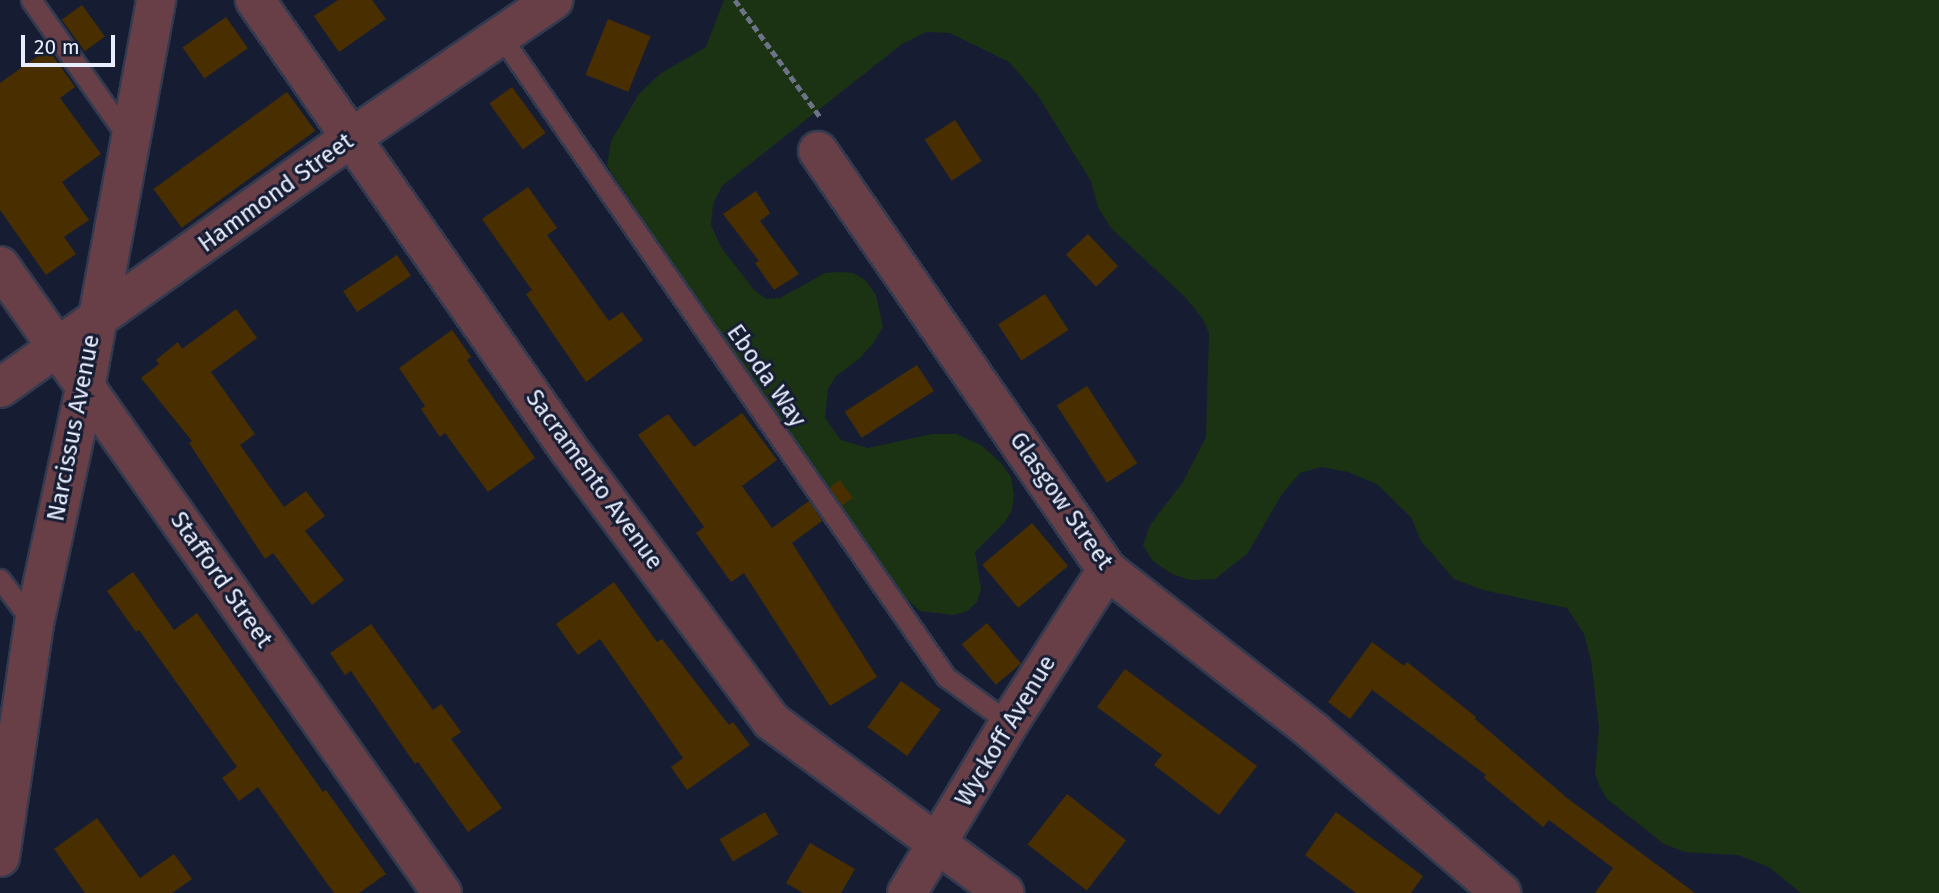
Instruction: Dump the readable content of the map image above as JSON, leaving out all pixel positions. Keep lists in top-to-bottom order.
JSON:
{
  "streets": {
    "street": [
      "Hammond Street",
      "Narcissus Avenue",
      "Sacramento Avenue",
      "Glasgow Street",
      "Stafford Street",
      "Wyckoff Avenue"
    ],
    "lane": ["Eboda Way"]
  },
  "crossings": [
    ["Hammond Street", "Eboda Way"],
    ["Hammond Street", "Narcissus Avenue"],
    ["Hammond Street", "Sacramento Avenue"],
    ["Hammond Street", "Stafford Street"],
    ["Eboda Way", "Wyckoff Avenue"],
    ["Narcissus Avenue", "Stafford Street"],
    ["Sacramento Avenue", "Wyckoff Avenue"],
    ["Glasgow Street", "Wyckoff Avenue"]
  ],
  "scale_bar": "20 m"
}
